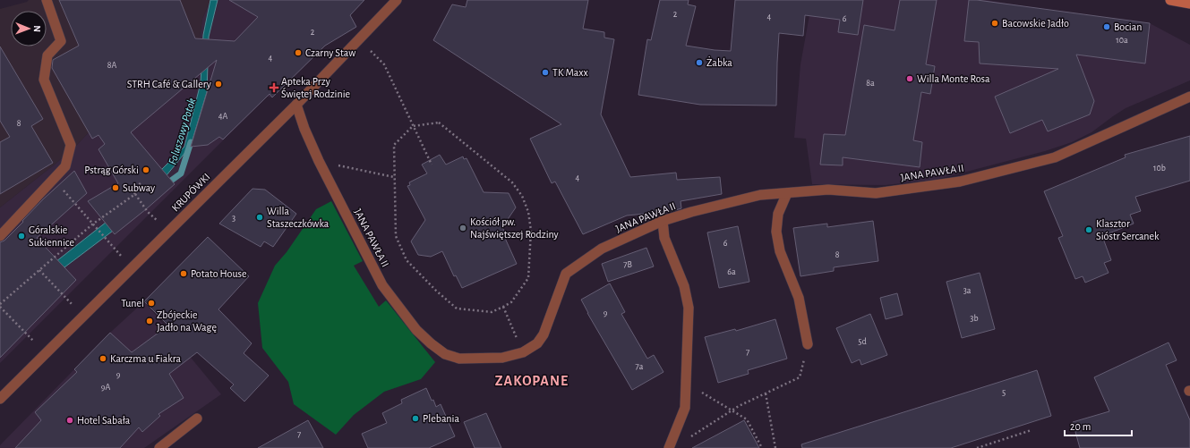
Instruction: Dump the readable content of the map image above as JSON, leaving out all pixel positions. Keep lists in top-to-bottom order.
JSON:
{
  "streets": {
    "street": ["JANA PAWŁA II", "KRUPÓWKI"]
  },
  "crossings": [
    ["JANA PAWŁA II", "KRUPÓWKI"]
  ],
  "districts": ["ZAKOPANE"],
  "water": ["Foluszowy Potok"],
  "places": {
    "other": [
      "Bacowskie Jadło",
      "Bocian",
      "Czarny Staw",
      "Żabka",
      "TK Maxx",
      "Willa Monte Rosa",
      "STRH Café & Gallery",
      "Pstrąg Górski",
      "Subway",
      "Willa Staszeczkówka",
      "Kościół pw. Najświętszej Rodziny",
      "Klasztor Sióstr Sercanek",
      "Góralskie Sukiennice",
      "Potato House",
      "Tunel",
      "Zbójeckie Jadło na Wagę",
      "Karczma u Fiakra",
      "Plebania",
      "Hotel Sabała"
    ],
    "health": ["Apteka Przy Świętej Rodzinie"]
  },
  "house_numbers": [
    "2",
    "4",
    "6",
    "2",
    "10a",
    "4",
    "8A",
    "8a",
    "4A",
    "8",
    "10b",
    "4",
    "3",
    "6",
    "8",
    "7B",
    "6a",
    "3a",
    "9",
    "3b",
    "5d",
    "7",
    "7a",
    "9",
    "9A",
    "5",
    "7"
  ],
  "scale_bar": "20 m",
  "north": "right"
}
